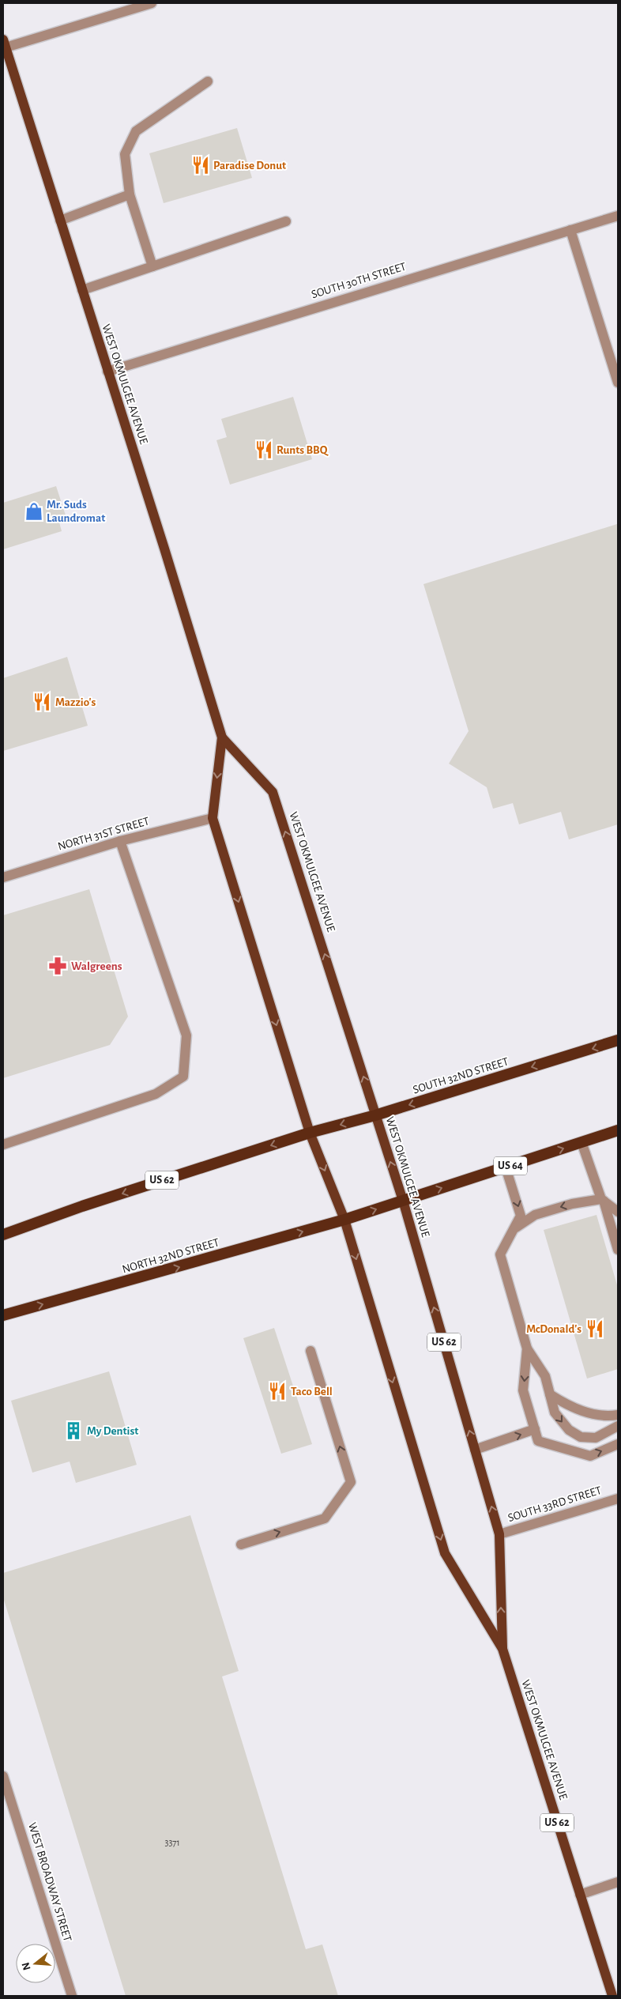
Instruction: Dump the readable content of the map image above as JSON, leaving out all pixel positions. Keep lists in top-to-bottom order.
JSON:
{
  "streets": {
    "highway": [
      "SOUTH 32ND STREET",
      "US 64",
      "US 62",
      "NORTH 32ND STREET"
    ],
    "main road": ["WEST OKMULGEE AVENUE"],
    "street": [
      "SOUTH 30TH STREET",
      "NORTH 31ST STREET",
      "SOUTH 33RD STREET",
      "WEST BROADWAY STREET"
    ]
  },
  "crossings": [
    ["SOUTH 30TH STREET", "WEST OKMULGEE AVENUE"],
    ["WEST OKMULGEE AVENUE", "NORTH 31ST STREET"],
    ["WEST OKMULGEE AVENUE", "SOUTH 32ND STREET"],
    ["WEST OKMULGEE AVENUE", "US 64"],
    ["WEST OKMULGEE AVENUE", "US 62"],
    ["WEST OKMULGEE AVENUE", "NORTH 32ND STREET"],
    ["WEST OKMULGEE AVENUE", "SOUTH 33RD STREET"],
    ["SOUTH 32ND STREET", "US 62"],
    ["US 64", "NORTH 32ND STREET"]
  ],
  "places": {
    "restaurant": [
      "Paradise Donut",
      "Runts BBQ",
      "Mazzio's",
      "McDonald's",
      "Taco Bell"
    ],
    "shop": ["Mr. Suds Laundromat"],
    "pharmacy": ["Walgreens"],
    "building": ["My Dentist"]
  },
  "house_numbers": ["3371"],
  "north": "left"
}
